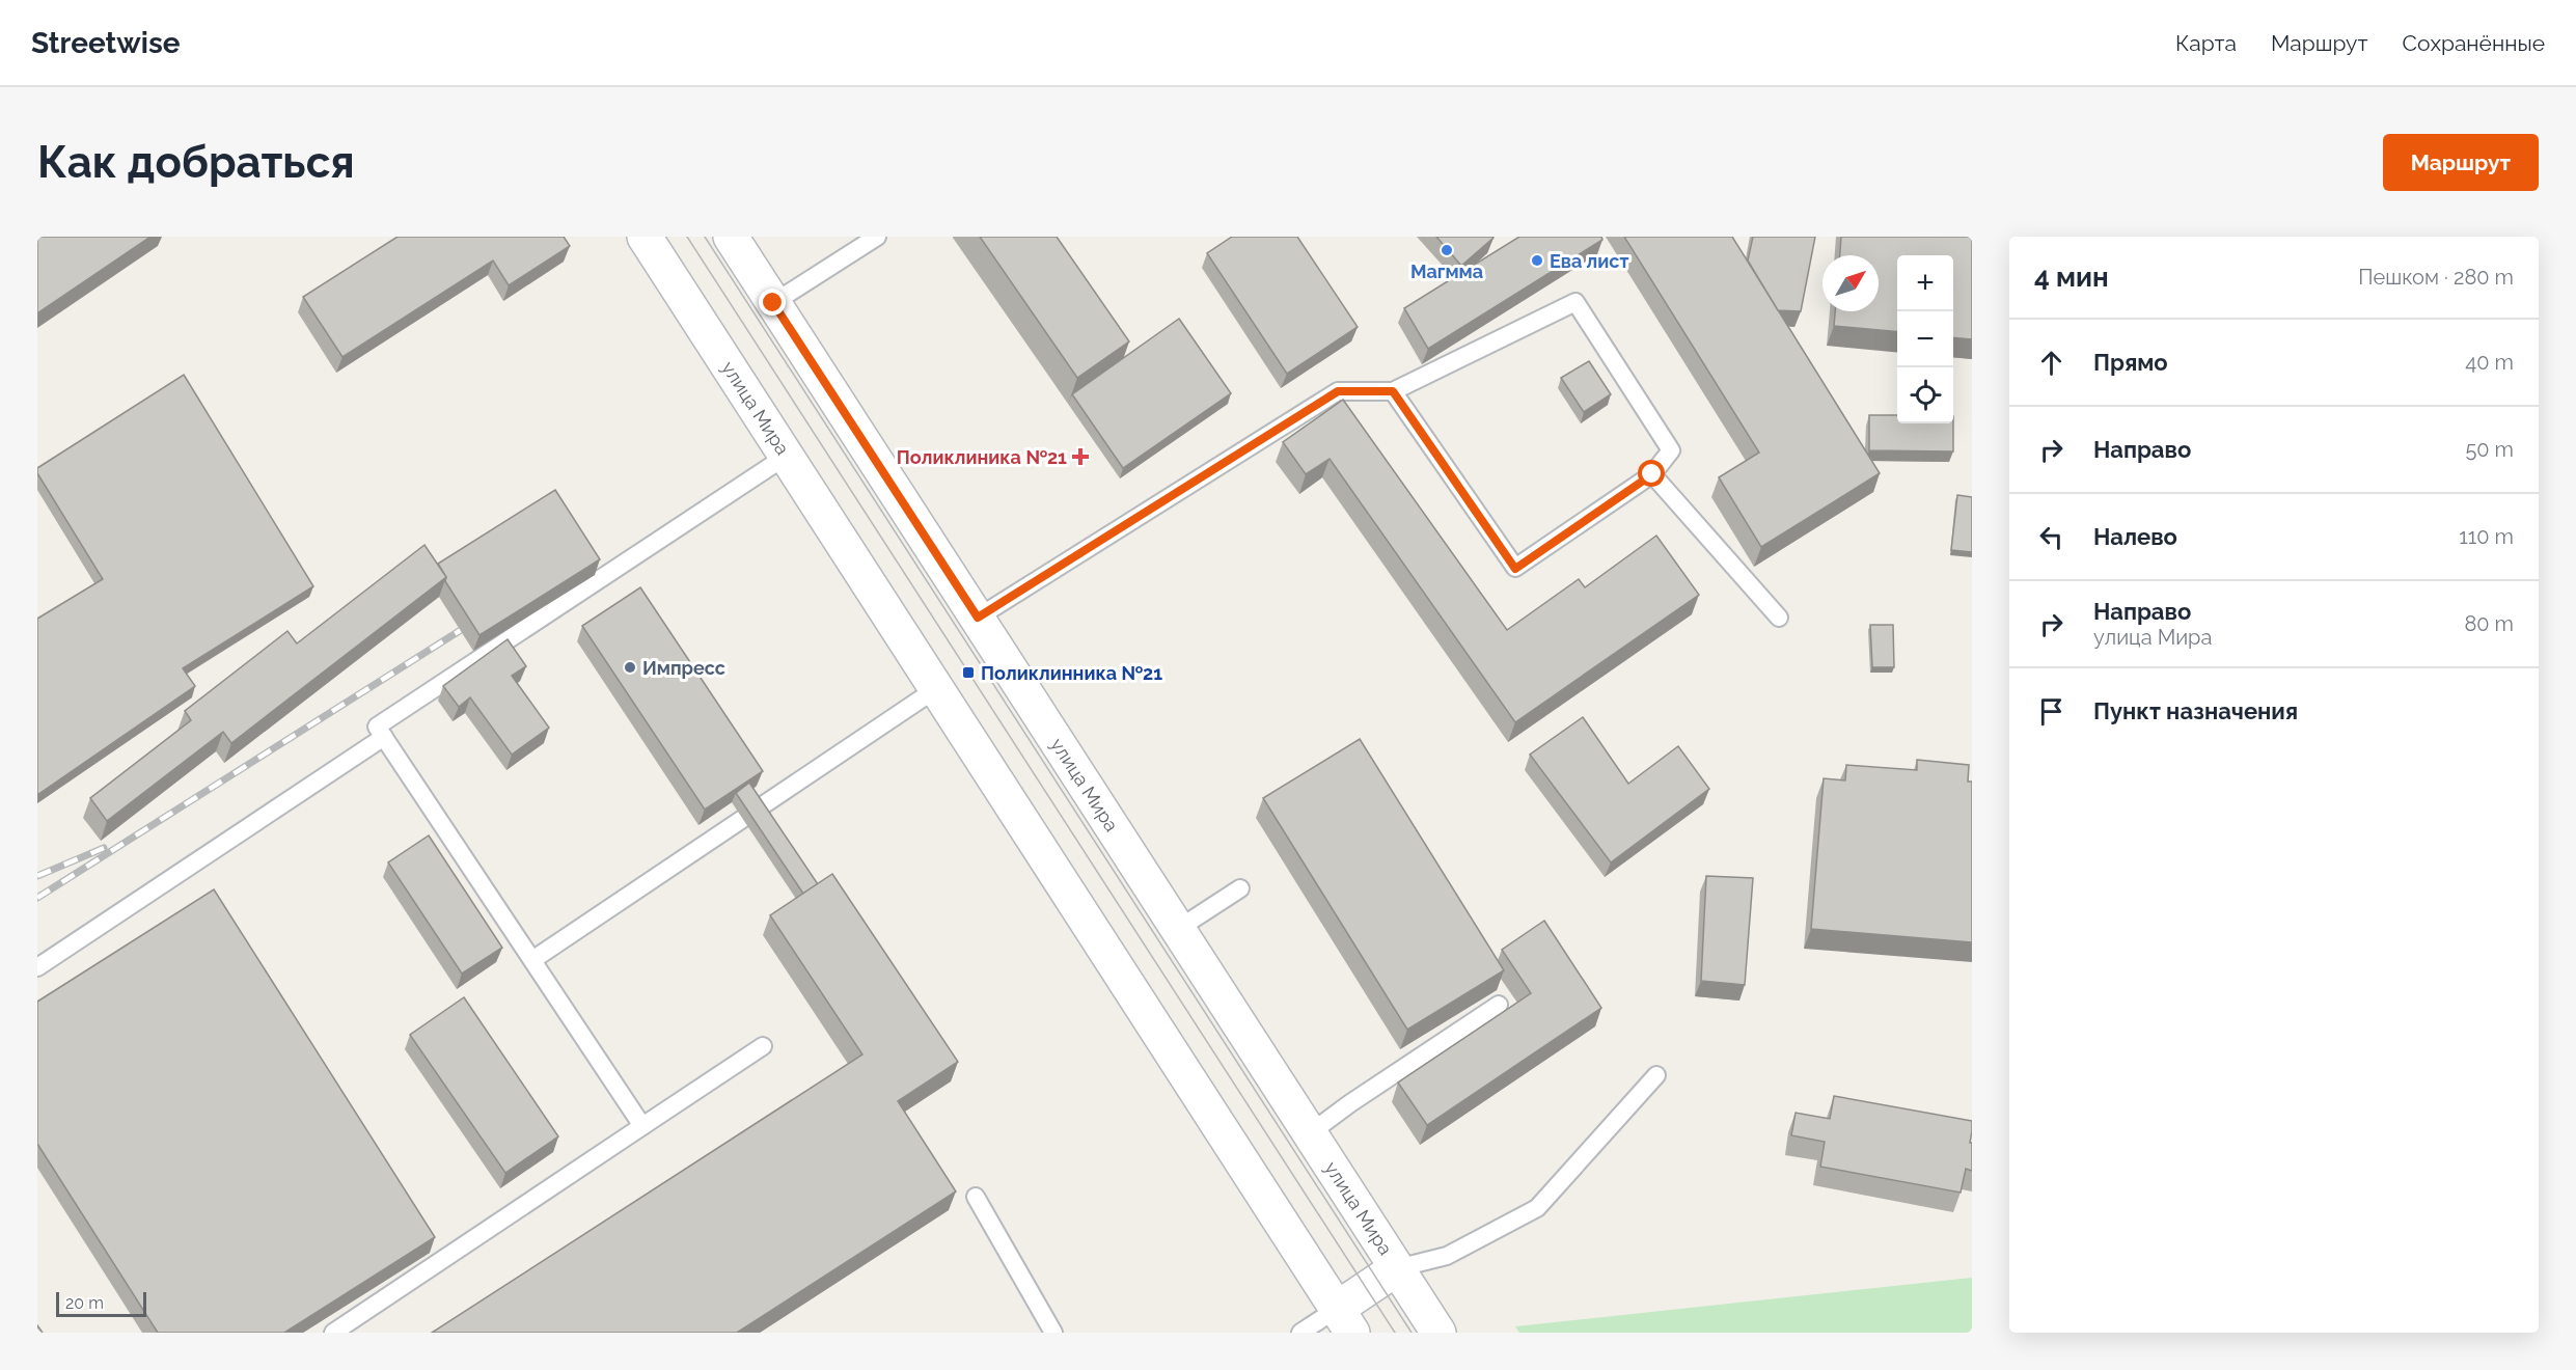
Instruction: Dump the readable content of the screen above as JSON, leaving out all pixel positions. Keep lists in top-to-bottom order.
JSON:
{
  "streets": {
    "street": ["улица Мира"]
  },
  "places": {
    "other": ["Магмма", "Ева лист", "Импресс"],
    "health": ["Поликлиника №21"],
    "transit": ["Поликлинника №21"]
  },
  "scale_bar": "20 m",
  "north": "top right",
  "page": {
    "header": "Streetwise",
    "nav": ["Карта", "Маршрут", "Сохранённые"],
    "buttons": "Маршрут",
    "title": "Как добраться",
    "heading": ["4 мин", "Пешком · 280 m"],
    "map_buttons": ["+", "−"],
    "list": [
      ["Прямо", "40 m"],
      ["Направо", "50 m"],
      ["Налево", "110 m"],
      ["Направо", "улица Мира", "80 m"],
      "Пункт назначения"
    ],
    "scale": "20 m"
  }
}
